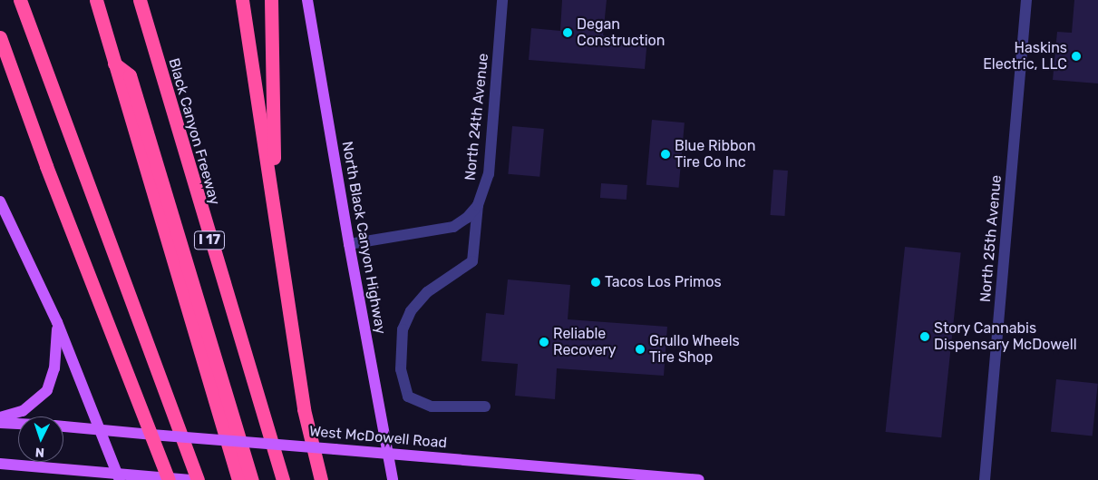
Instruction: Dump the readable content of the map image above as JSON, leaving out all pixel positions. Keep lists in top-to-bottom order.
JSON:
{
  "streets": {
    "highway": ["Black Canyon Freeway", "I 17"],
    "main road": ["North Black Canyon Highway", "West McDowell Road"],
    "street": ["North 24th Avenue", "North 25th Avenue"]
  },
  "crossings": [
    ["North 24th Avenue", "North Black Canyon Highway"],
    ["North Black Canyon Highway", "West McDowell Road"]
  ],
  "places": [
    "Degan Construction",
    "Haskins Electric, LLC",
    "Blue Ribbon Tire Co Inc",
    "Tacos Los Primos",
    "Story Cannabis Dispensary McDowell",
    "Reliable Recovery",
    "Grullo Wheels Tire Shop"
  ],
  "north": "bottom"
}
